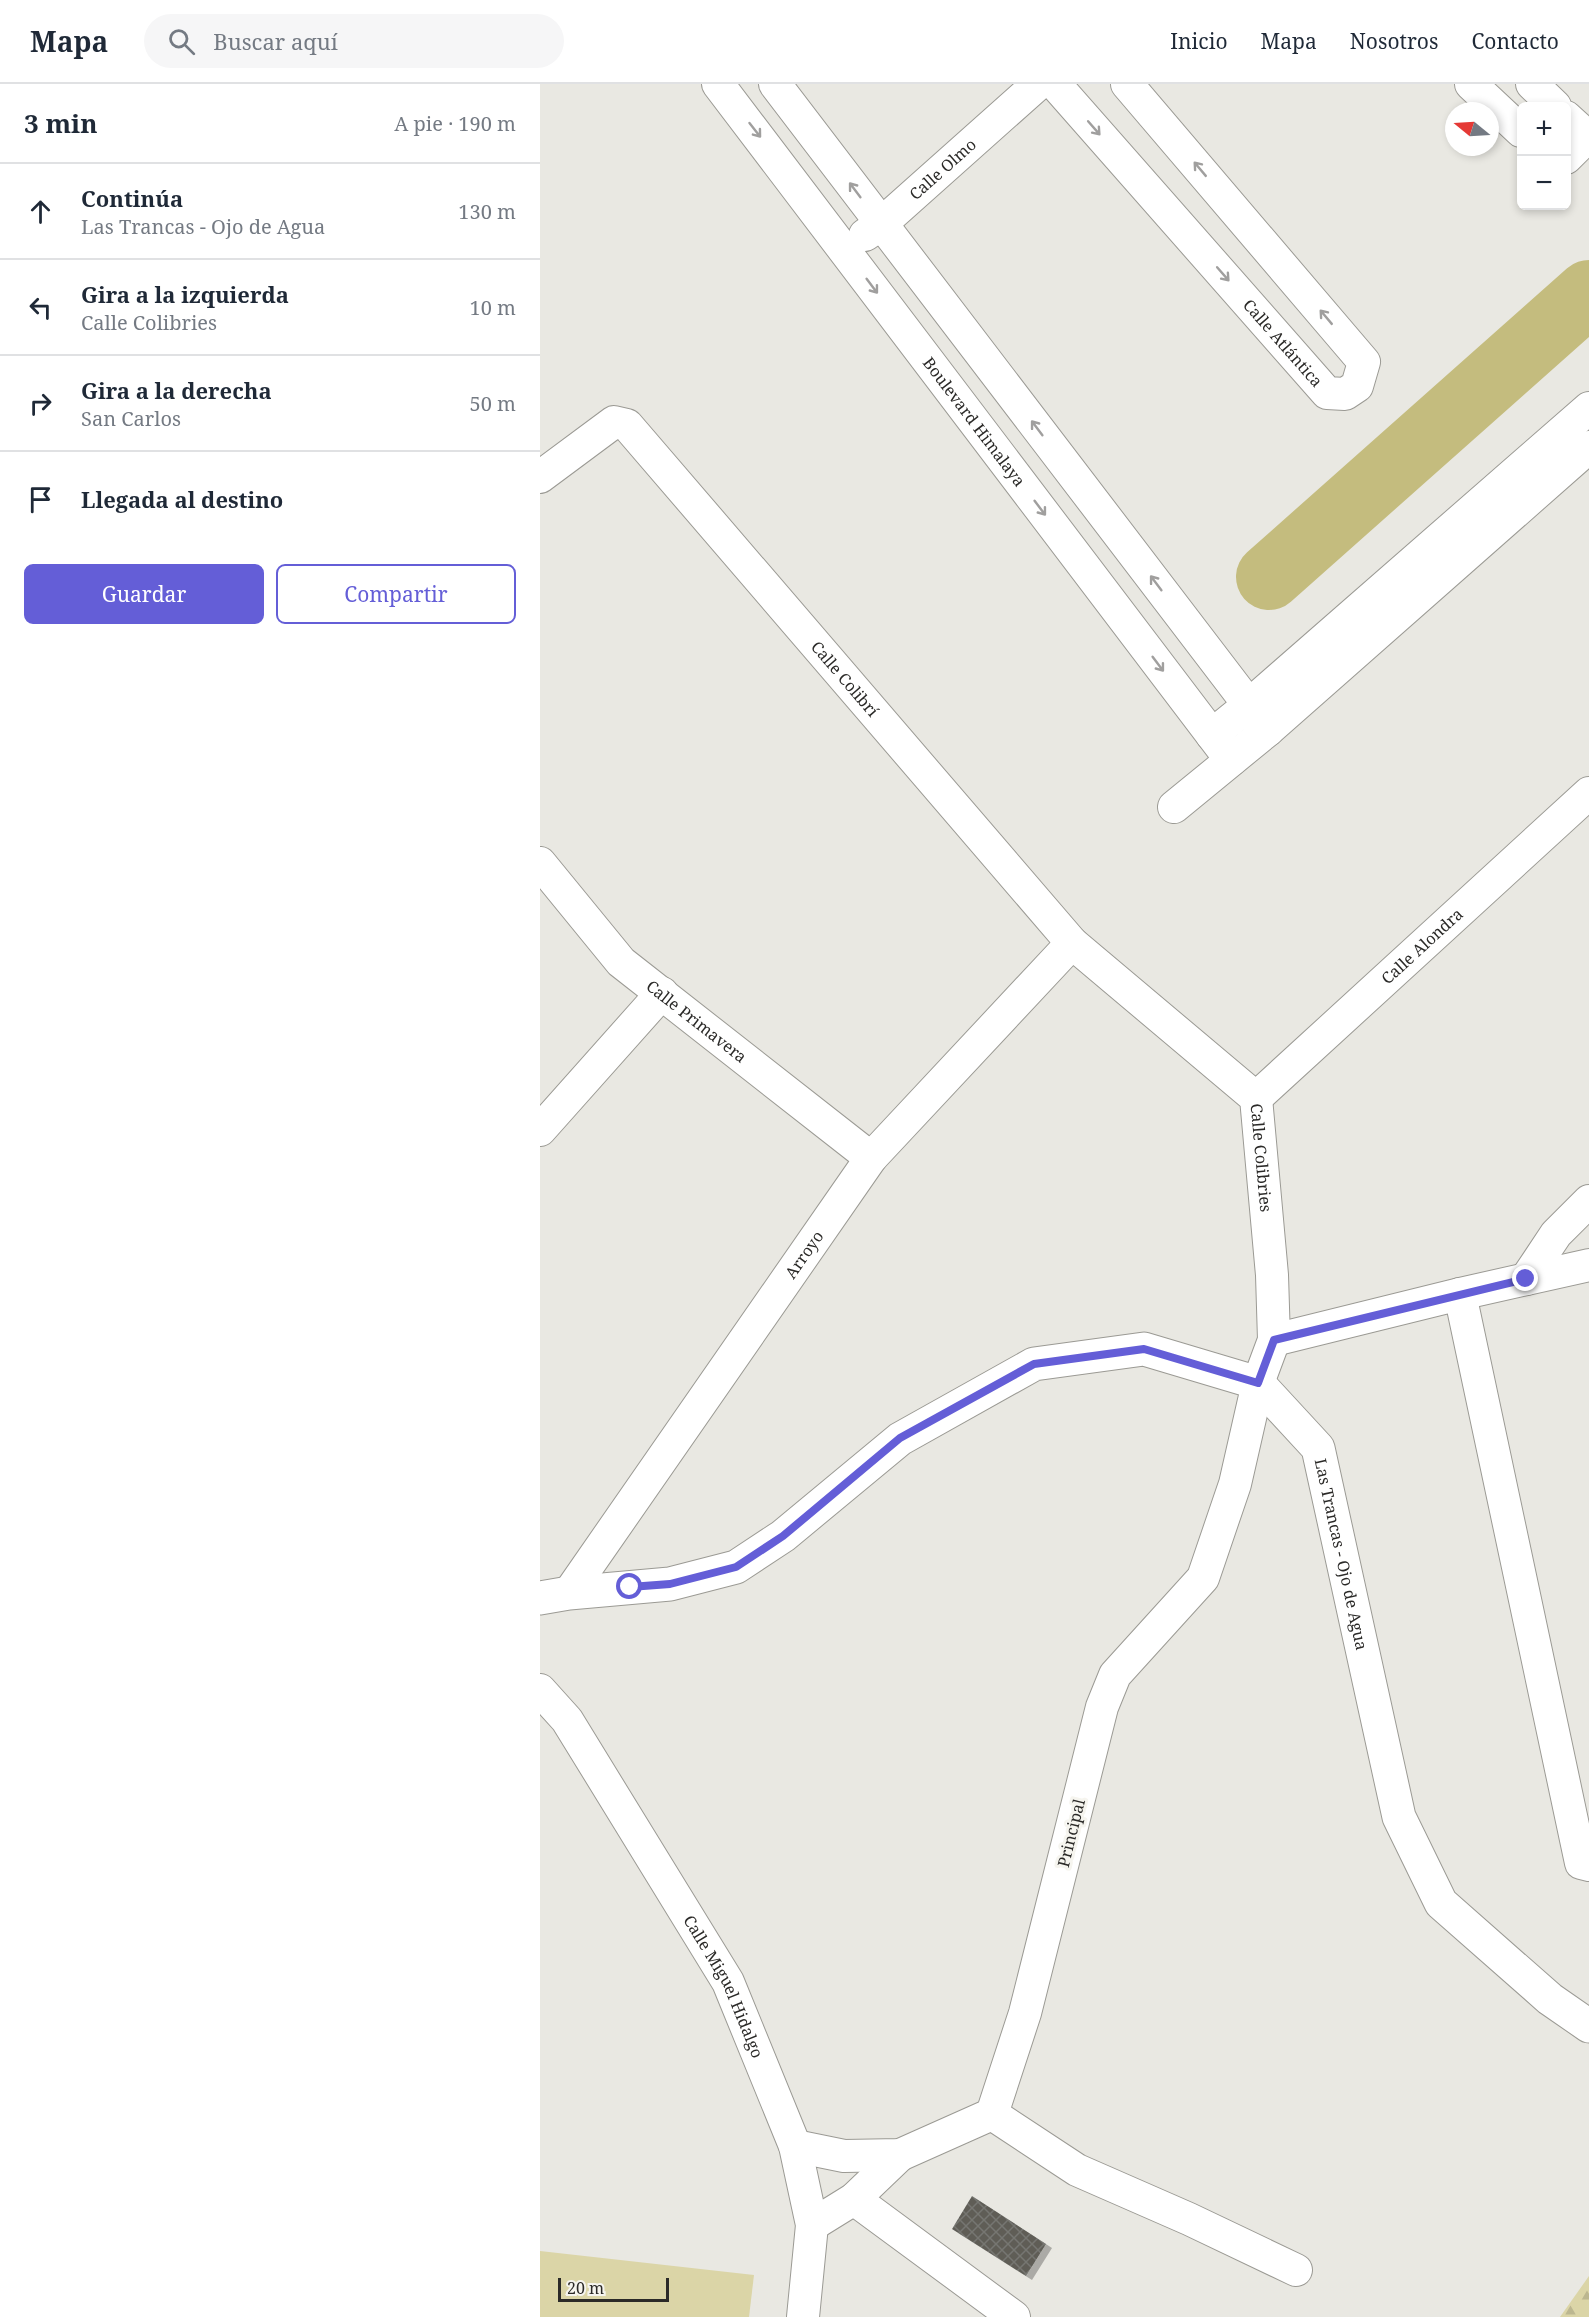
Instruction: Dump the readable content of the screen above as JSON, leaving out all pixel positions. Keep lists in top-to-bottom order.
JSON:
{
  "streets": {
    "street": [
      "Calle Olmo",
      "Calle Atlántica",
      "Boulevard Himalaya",
      "Calle Colibrí",
      "Calle Alondra",
      "Calle Primavera",
      "Calle Colibries",
      "Arroyo",
      "Las Trancas - Ojo de Agua",
      "Principal",
      "Calle Miguel Hidalgo"
    ]
  },
  "crossings": [
    ["Calle Olmo", "Boulevard Himalaya"],
    ["Calle Colibrí", "Calle Colibries"],
    ["Calle Colibrí", "Arroyo"],
    ["Calle Alondra", "Calle Colibries"],
    ["Calle Primavera", "Arroyo"],
    ["Calle Colibries", "Arroyo"],
    ["Calle Colibries", "Las Trancas - Ojo de Agua"],
    ["Calle Colibries", "Principal"],
    ["Las Trancas - Ojo de Agua", "Principal"]
  ],
  "scale_bar": "20 m",
  "north": "left",
  "page": {
    "header": "Mapa",
    "search": "Buscar aquí",
    "nav": [
      "Inicio",
      "Mapa",
      "Nosotros",
      "Contacto"
    ],
    "heading": ["3 min", "A pie · 190 m"],
    "map_buttons": ["+", "−"],
    "list": [
      ["Continúa", "Las Trancas - Ojo de Agua", "130 m"],
      ["Gira a la izquierda", "Calle Colibries", "10 m"],
      ["Gira a la derecha", "San Carlos", "50 m"],
      "Llegada al destino"
    ],
    "buttons": ["Guardar", "Compartir"],
    "scale": "20 m"
  }
}
